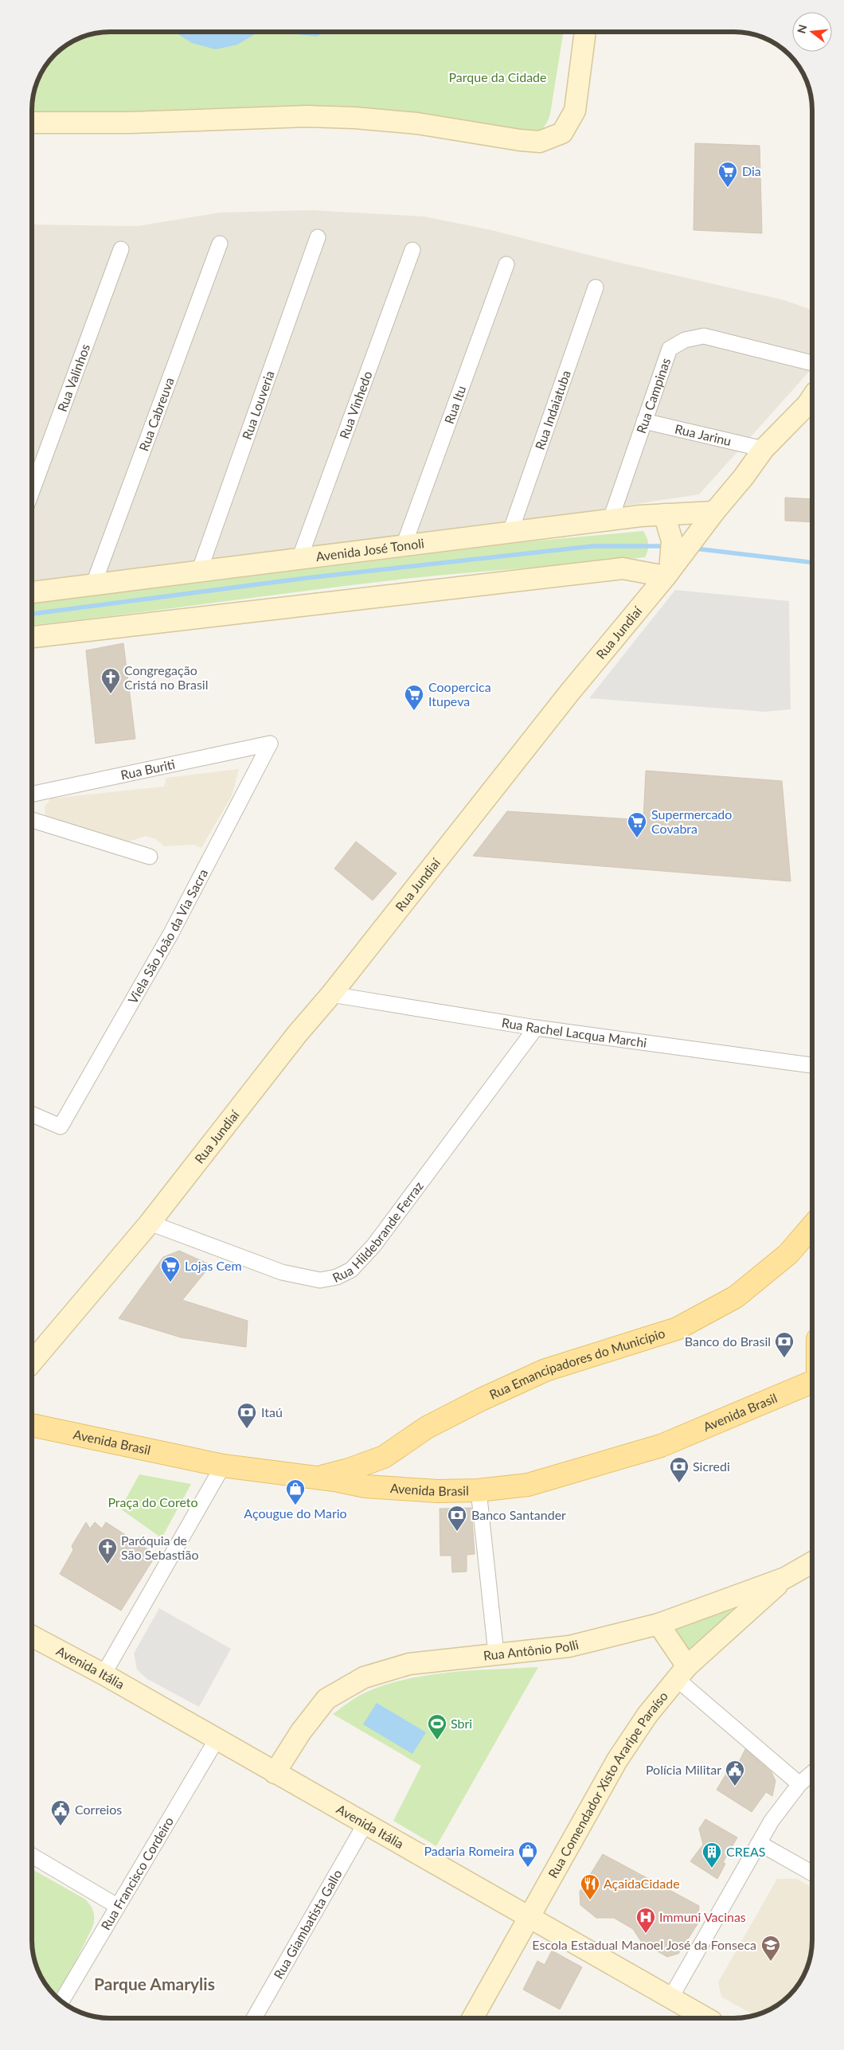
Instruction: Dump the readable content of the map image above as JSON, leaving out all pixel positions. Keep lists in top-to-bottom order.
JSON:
{
  "streets": {
    "main road": [
      "Avenida José Tonoli",
      "Rua Jundiaí",
      "Rua Emancipadores do Município",
      "Avenida Brasil",
      "Rua Antônio Polli",
      "Avenida Itália",
      "Rua Comendador Xisto Araripe Paraíso"
    ],
    "street": [
      "Rua Valinhos",
      "Rua Campinas",
      "Rua Louveria",
      "Rua Vinhedo",
      "Rua Itu",
      "Rua Indaiatuba",
      "Rua Cabreuva",
      "Rua Jarinu",
      "Rua Buriti",
      "Viela São João da Via Sacra",
      "Rua Rachel Lacqua Marchi",
      "Rua Hildebrande Ferraz",
      "Rua Francisco Cordeiro",
      "Rua Giambatista Gallo"
    ]
  },
  "crossings": [
    ["Rua Campinas", "Rua Jarinu"],
    ["Rua Campinas", "Avenida José Tonoli"],
    ["Rua Louveria", "Avenida José Tonoli"],
    ["Rua Vinhedo", "Avenida José Tonoli"],
    ["Rua Itu", "Avenida José Tonoli"],
    ["Rua Indaiatuba", "Avenida José Tonoli"],
    ["Rua Cabreuva", "Avenida José Tonoli"],
    ["Rua Jarinu", "Rua Jundiaí"],
    ["Avenida José Tonoli", "Rua Jundiaí"],
    ["Rua Jundiaí", "Rua Rachel Lacqua Marchi"],
    ["Rua Jundiaí", "Rua Hildebrande Ferraz"],
    ["Rua Buriti", "Viela São João da Via Sacra"],
    ["Rua Rachel Lacqua Marchi", "Rua Hildebrande Ferraz"],
    ["Rua Emancipadores do Município", "Avenida Brasil"],
    ["Rua Antônio Polli", "Avenida Itália"],
    ["Rua Antônio Polli", "Rua Comendador Xisto Araripe Paraíso"],
    ["Avenida Itália", "Rua Comendador Xisto Araripe Paraíso"],
    ["Avenida Itália", "Rua Francisco Cordeiro"],
    ["Avenida Itália", "Rua Giambatista Gallo"]
  ],
  "districts": ["Parque Amarylis"],
  "parks": ["Parque da Cidade", "Praça do Coreto"],
  "places": {
    "supermarket": [
      "Dia",
      "Coopercica Itupeva",
      "Supermercado Covabra",
      "Lojas Cem"
    ],
    "church": ["Congregação Cristá no Brasil", "Paróquia de São Sebastião"],
    "bank": [
      "Banco do Brasil",
      "Itaú",
      "Sicredi",
      "Banco Santander"
    ],
    "shop": ["Açougue do Mario", "Padaria Romeira"],
    "sports": ["Sbri"],
    "public building": ["Polícia Militar", "Correios"],
    "building": ["CREAS"],
    "restaurant": ["AçaidaCidade"],
    "hospital": ["Immuni Vacinas"],
    "school or university": ["Escola Estadual Manoel José da Fonseca"]
  },
  "north": "left"
}
